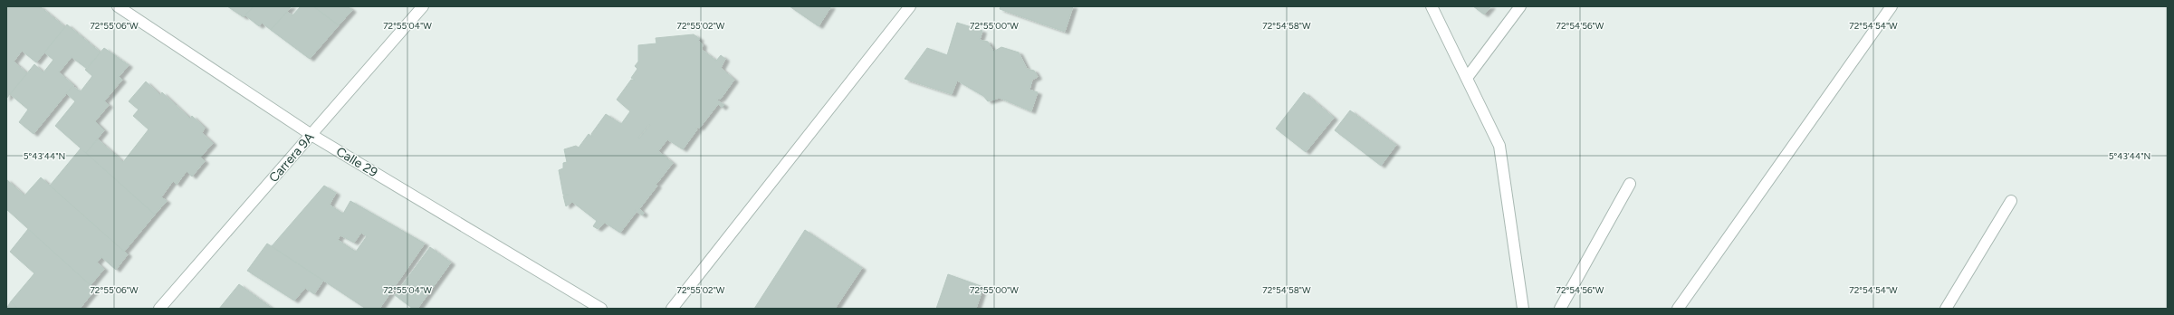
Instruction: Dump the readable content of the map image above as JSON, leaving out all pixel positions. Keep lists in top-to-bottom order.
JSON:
{
  "streets": {
    "street": ["Carrera 9A", "Calle 29"]
  },
  "crossings": [
    ["Carrera 9A", "Calle 29"]
  ],
  "coordinates": [
    "72°55'06\"W",
    "72°55'04\"W",
    "72°55'02\"W",
    "72°55'00\"W",
    "72°54'58\"W",
    "72°54'56\"W",
    "72°54'54\"W",
    "5°43'44\"N"
  ]
}
